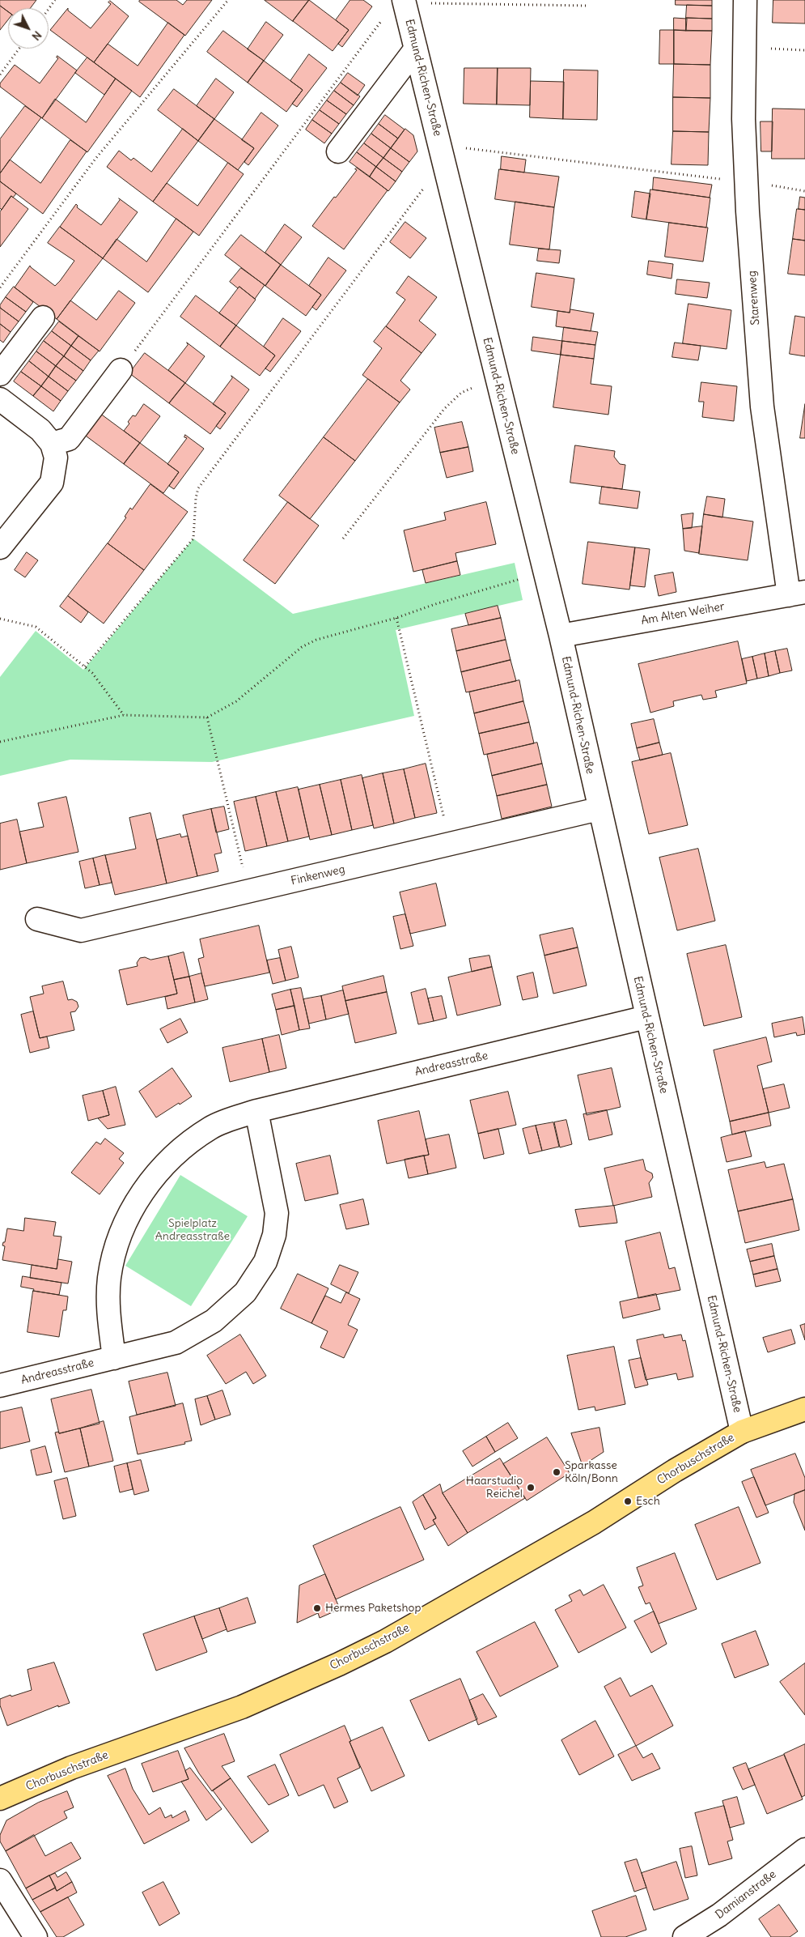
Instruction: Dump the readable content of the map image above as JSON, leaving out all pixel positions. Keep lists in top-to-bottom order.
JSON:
{
  "streets": {
    "main road": ["Chorbuschstraße"],
    "street": [
      "Edmund-Richen-Straße",
      "Starenweg",
      "Am Alten Weiher",
      "Finkenweg",
      "Andreasstraße",
      "Damianstraße"
    ]
  },
  "crossings": [
    ["Edmund-Richen-Straße", "Am Alten Weiher"],
    ["Edmund-Richen-Straße", "Finkenweg"],
    ["Edmund-Richen-Straße", "Andreasstraße"],
    ["Edmund-Richen-Straße", "Chorbuschstraße"],
    ["Starenweg", "Am Alten Weiher"]
  ],
  "parks": ["Spielplatz Andreasstraße"],
  "places": [
    "Sparkasse Köln/Bonn",
    "Haarstudio Reichel",
    "Esch",
    "Hermes Paketshop"
  ],
  "north": "bottom right"
}
